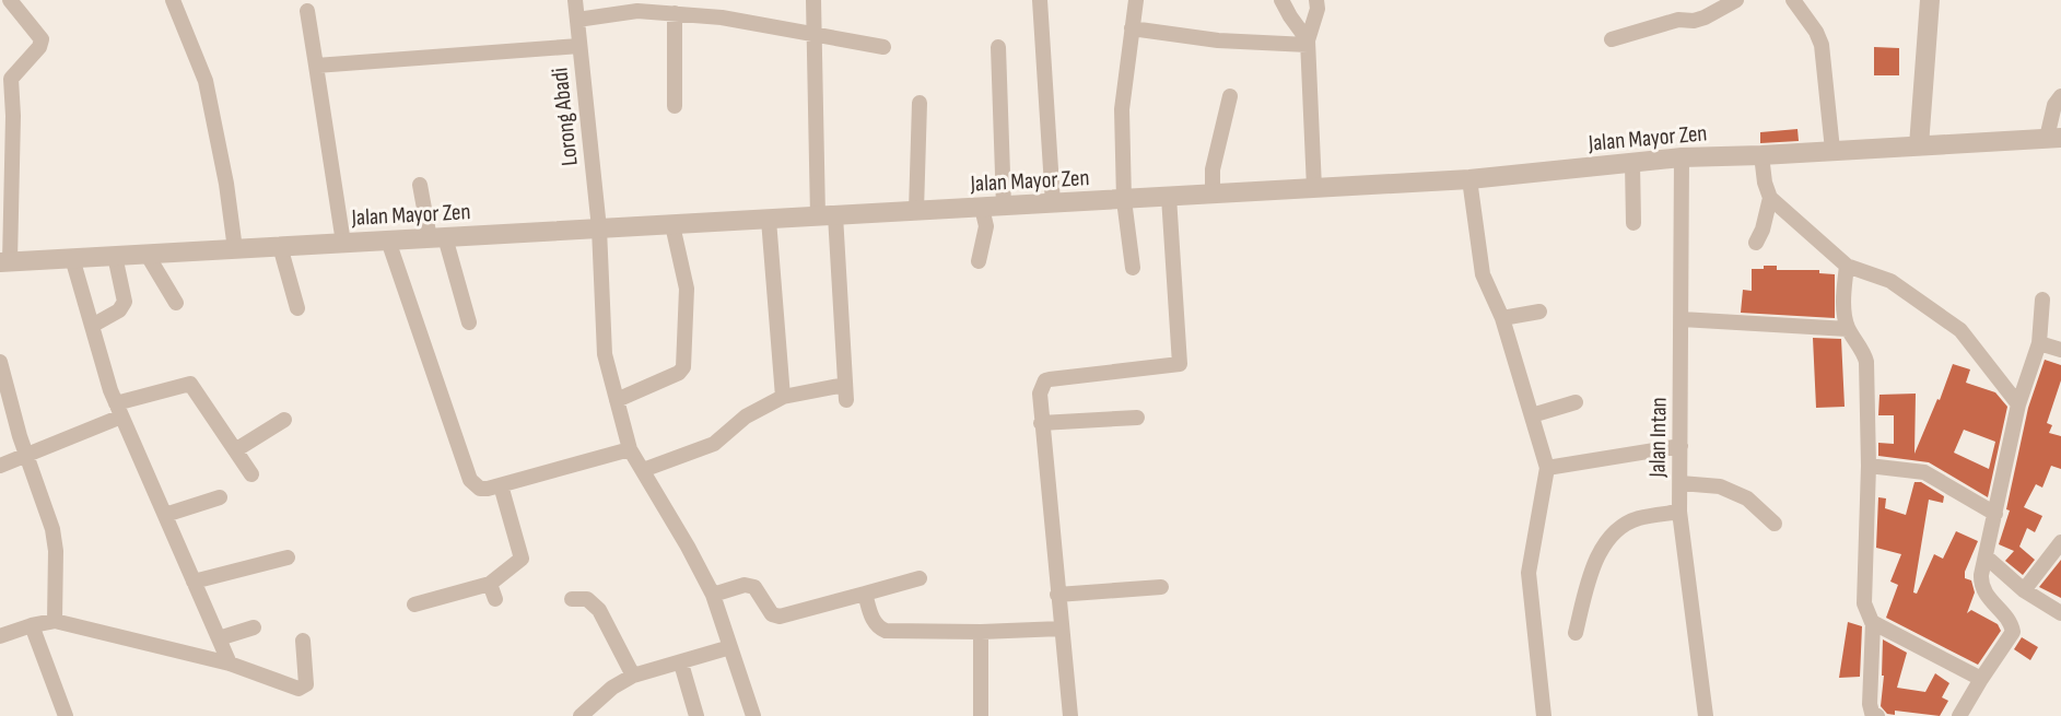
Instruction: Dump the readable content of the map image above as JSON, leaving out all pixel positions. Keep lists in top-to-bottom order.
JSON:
{
  "streets": {
    "street": ["Lorong Abadi", "Jalan Mayor Zen", "Jalan Intan"]
  },
  "crossings": [
    ["Lorong Abadi", "Jalan Mayor Zen"],
    ["Jalan Mayor Zen", "Jalan Intan"]
  ]
}
